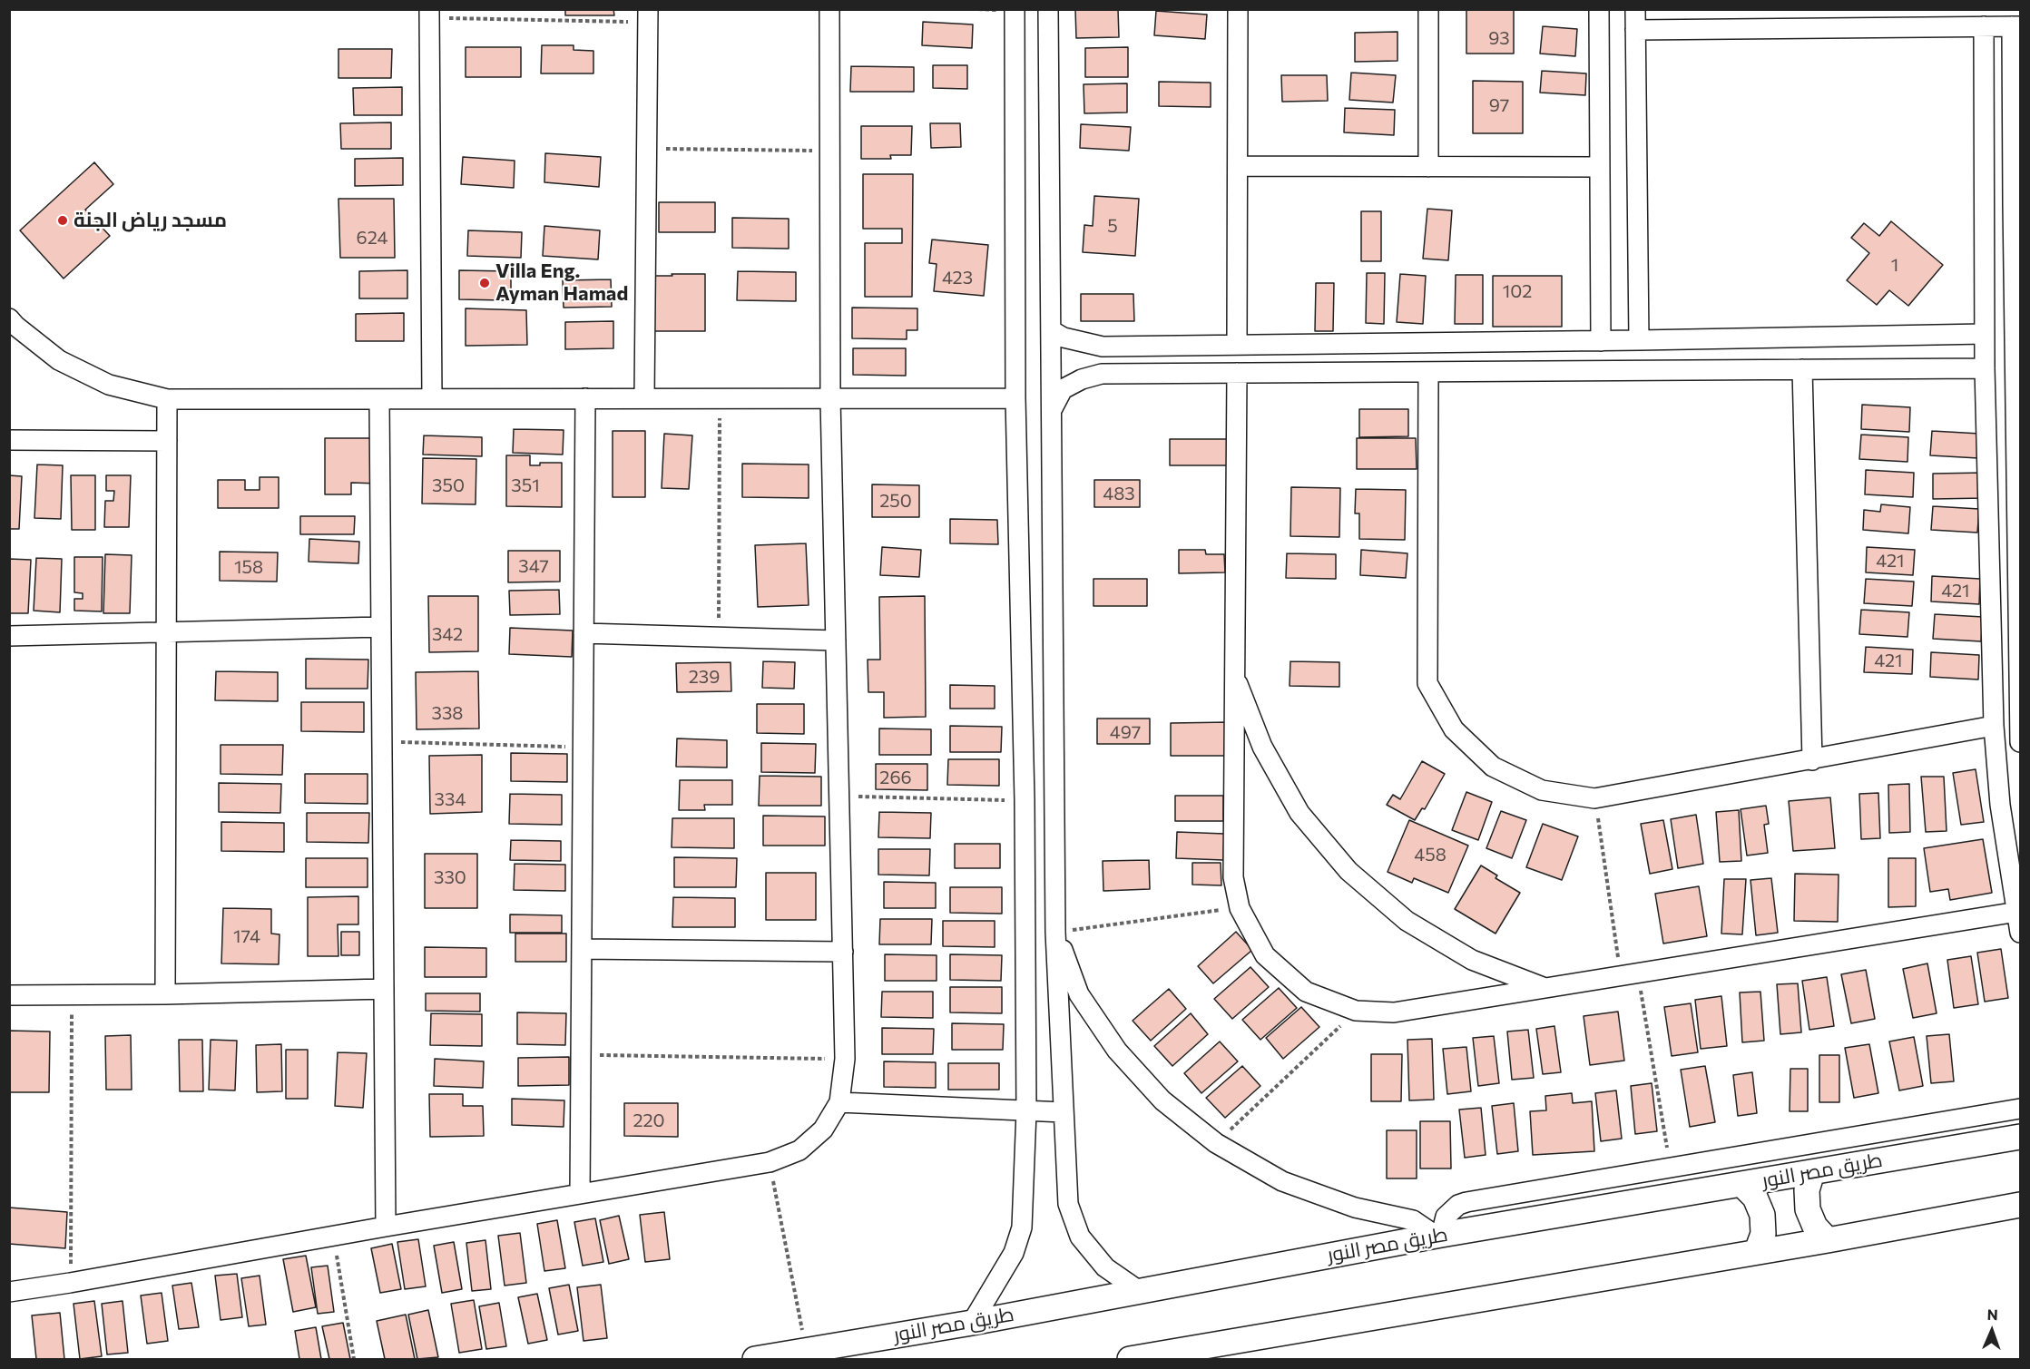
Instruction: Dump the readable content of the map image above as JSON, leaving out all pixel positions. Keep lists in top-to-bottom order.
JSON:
{
  "streets": {
    "street": ["طريق مصر النور"]
  },
  "places": ["مسجد رياض الجنة", "Villa Eng. Ayman Hamad"],
  "house_numbers": [
    "93",
    "97",
    "5",
    "624",
    "1",
    "423",
    "102",
    "350",
    "351",
    "483",
    "250",
    "421",
    "347",
    "158",
    "421",
    "342",
    "421",
    "239",
    "338",
    "497",
    "266",
    "334",
    "458",
    "330",
    "174",
    "220"
  ],
  "north": "top"
}
